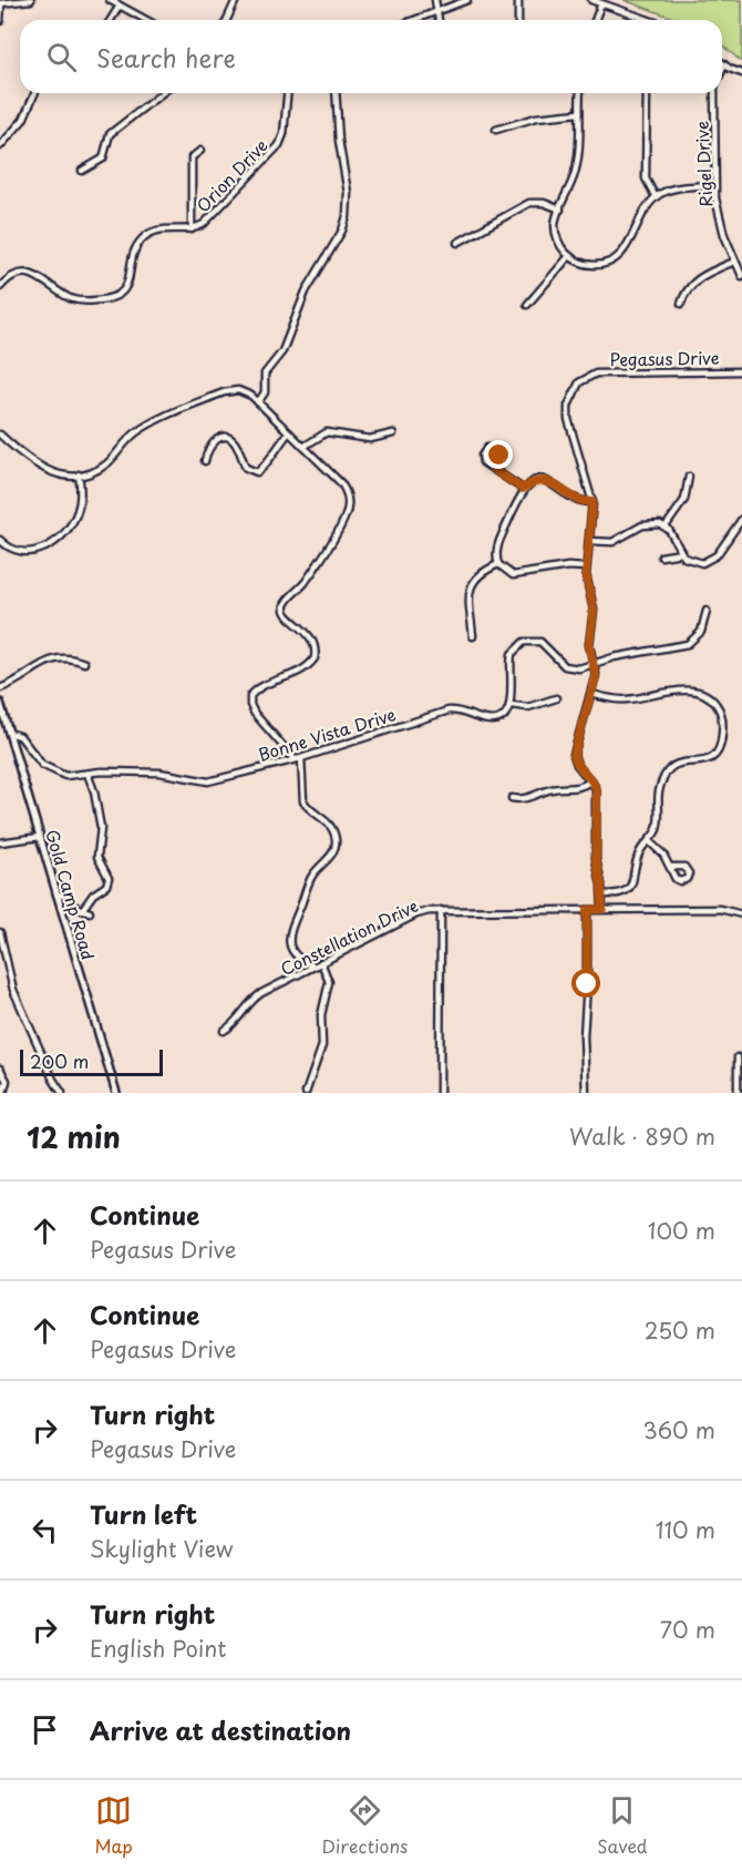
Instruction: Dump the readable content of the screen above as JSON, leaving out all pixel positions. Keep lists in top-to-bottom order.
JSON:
{
  "streets": {
    "street": [
      "Rigel Drive",
      "Orion Drive",
      "Pegasus Drive",
      "Bonne Vista Drive",
      "Gold Camp Road",
      "Constellation Drive"
    ]
  },
  "crossings": [
    ["Pegasus Drive", "Constellation Drive"],
    ["Bonne Vista Drive", "Gold Camp Road"]
  ],
  "scale_bar": "200 m",
  "page": {
    "search": "Search here",
    "scale": "200 m",
    "heading": ["12 min", "Walk · 890 m"],
    "list": [
      ["Continue", "Pegasus Drive", "100 m"],
      ["Continue", "Pegasus Drive", "250 m"],
      ["Turn right", "Pegasus Drive", "360 m"],
      ["Turn left", "Skylight View", "110 m"],
      ["Turn right", "English Point", "70 m"],
      "Arrive at destination"
    ],
    "nav": ["Map", "Directions", "Saved"]
  }
}
